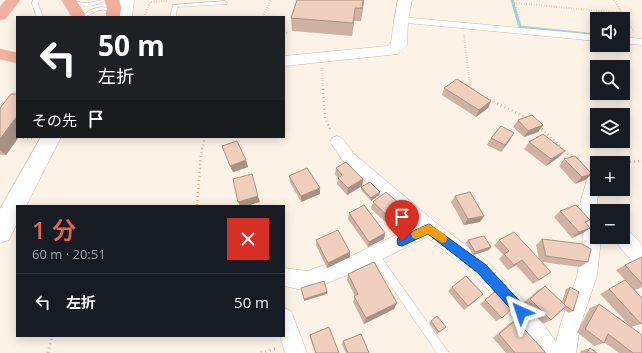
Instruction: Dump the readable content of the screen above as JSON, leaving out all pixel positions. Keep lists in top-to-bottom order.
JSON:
{
  "page": {
    "map_buttons": ["+", "−"],
    "turn": ["50 m", "左折"],
    "then": "その先",
    "heading": ["1 分", "60 m · 20:51"],
    "list": [
      {
        "name": "左折",
        "value": "50 m"
      }
    ]
  }
}
